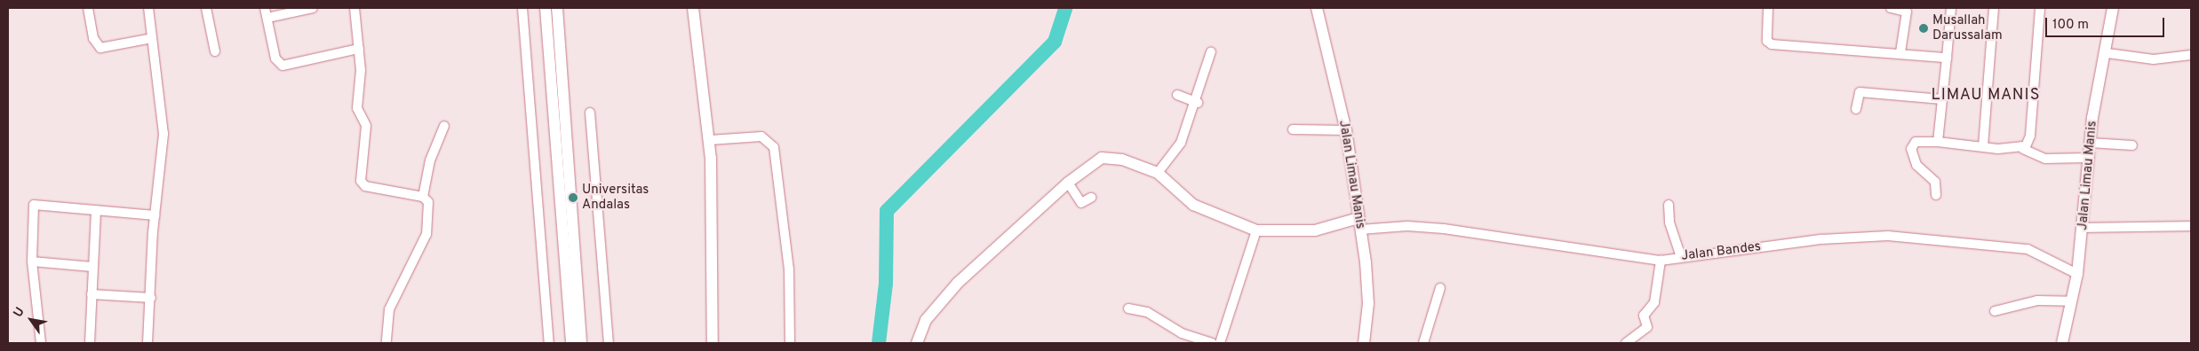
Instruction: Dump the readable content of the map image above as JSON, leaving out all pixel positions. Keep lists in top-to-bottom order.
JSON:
{
  "streets": {
    "street": ["Jalan Limau Manis", "Jalan Bandes"]
  },
  "crossings": [
    ["Jalan Limau Manis", "Jalan Bandes"]
  ],
  "districts": ["LIMAU MANIS"],
  "places": ["Musallah Darussalam", "Universitas Andalas"],
  "scale_bar": "100 m",
  "north": "top left"
}
